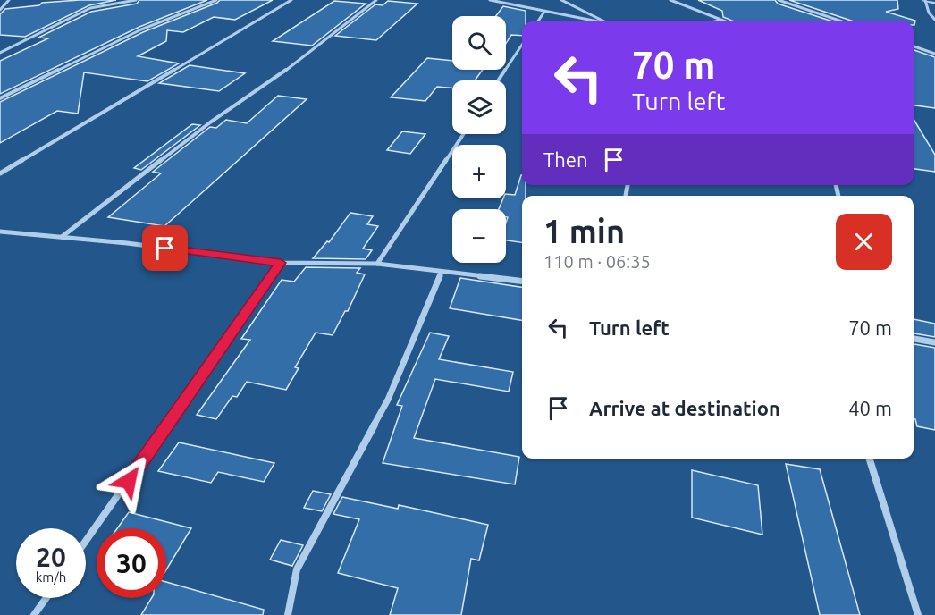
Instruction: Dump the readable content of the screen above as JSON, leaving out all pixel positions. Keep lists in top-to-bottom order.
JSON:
{
  "page": {
    "map_buttons": ["+", "−"],
    "turn": ["70 m", "Turn left"],
    "then": "Then",
    "heading": ["1 min", "110 m · 06:35"],
    "list": [
      {
        "name": "Turn left",
        "value": "70 m"
      },
      {
        "name": "Arrive at destination",
        "value": "40 m"
      }
    ],
    "speed": "20 km/h",
    "limit": "30"
  }
}
